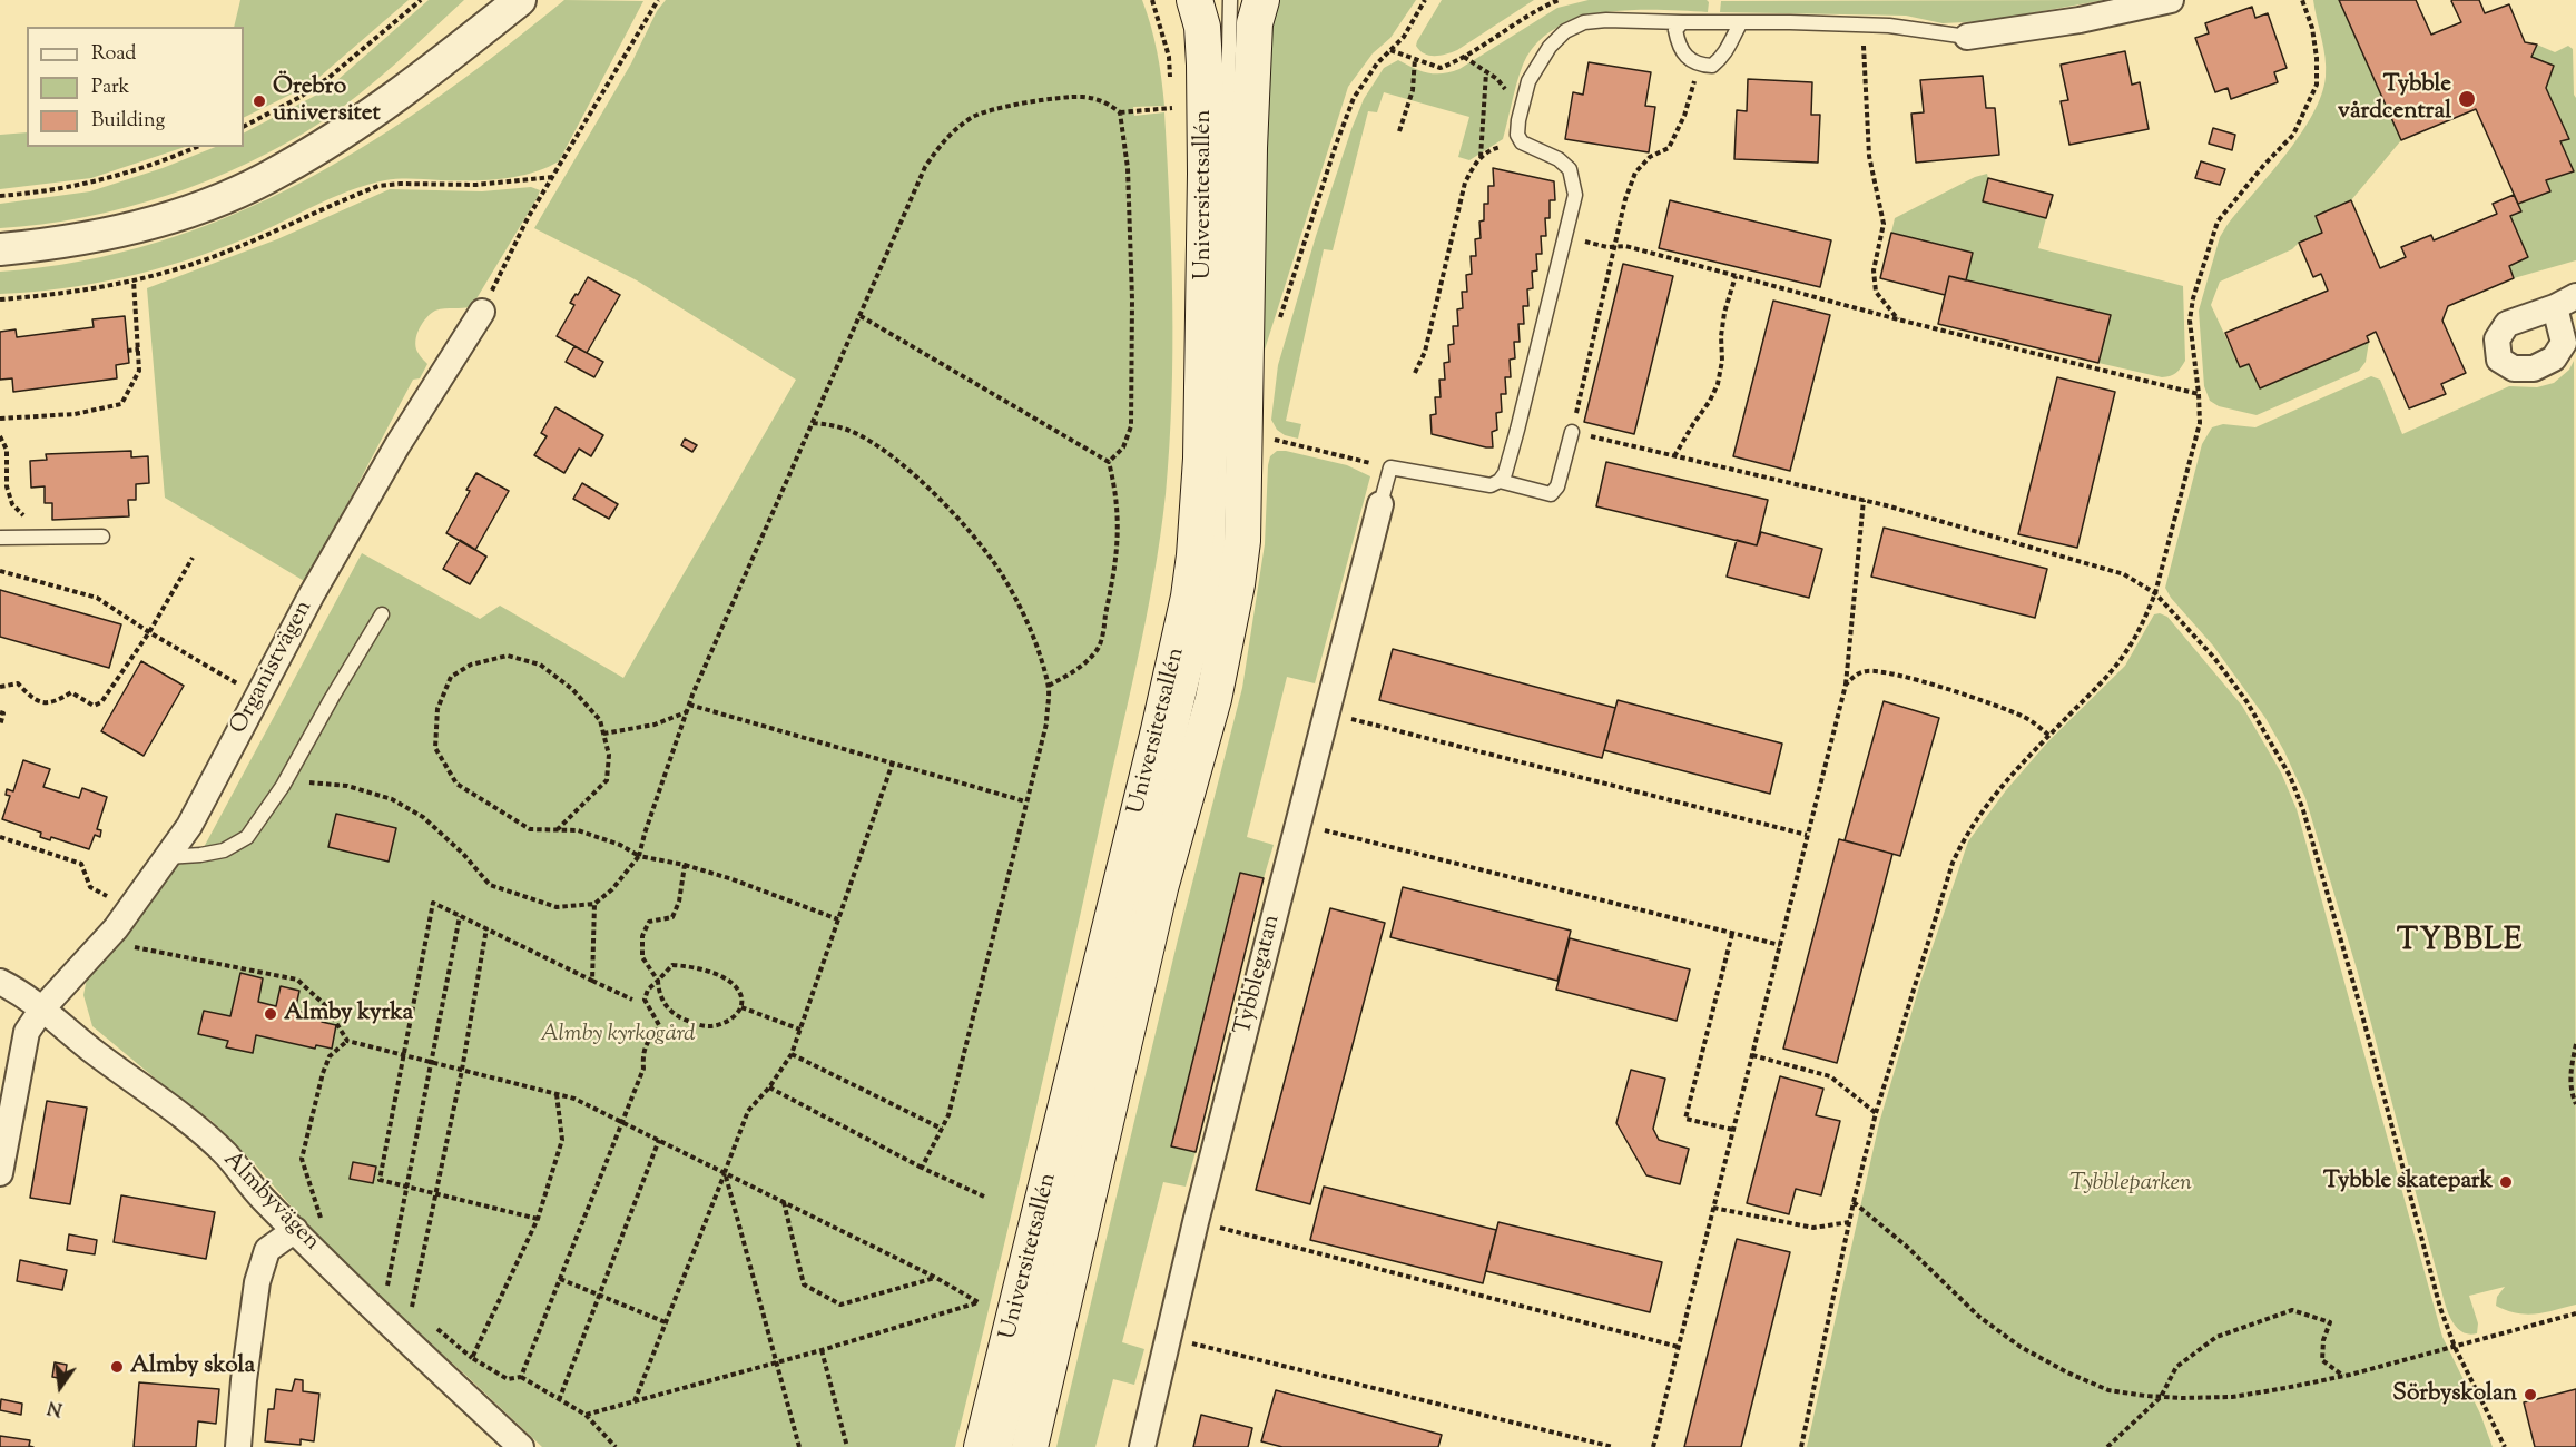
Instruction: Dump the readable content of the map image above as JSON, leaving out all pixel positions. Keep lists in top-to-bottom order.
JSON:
{
  "streets": {
    "main road": ["Universitetsallén"],
    "street": ["Organistvägen", "Tybblegatan", "Almbyvägen"]
  },
  "crossings": [
    ["Organistvägen", "Almbyvägen"]
  ],
  "districts": ["TYBBLE"],
  "parks": ["Almby kyrkogård", "Tybbleparken"],
  "places": [
    "Tybble vårdcentral",
    "Örebro universitet",
    "Almby kyrka",
    "Tybble skatepark",
    "Almby skola",
    "Sörbyskolan"
  ],
  "legend": ["Road", "Park", "Building"],
  "north": "bottom"
}
